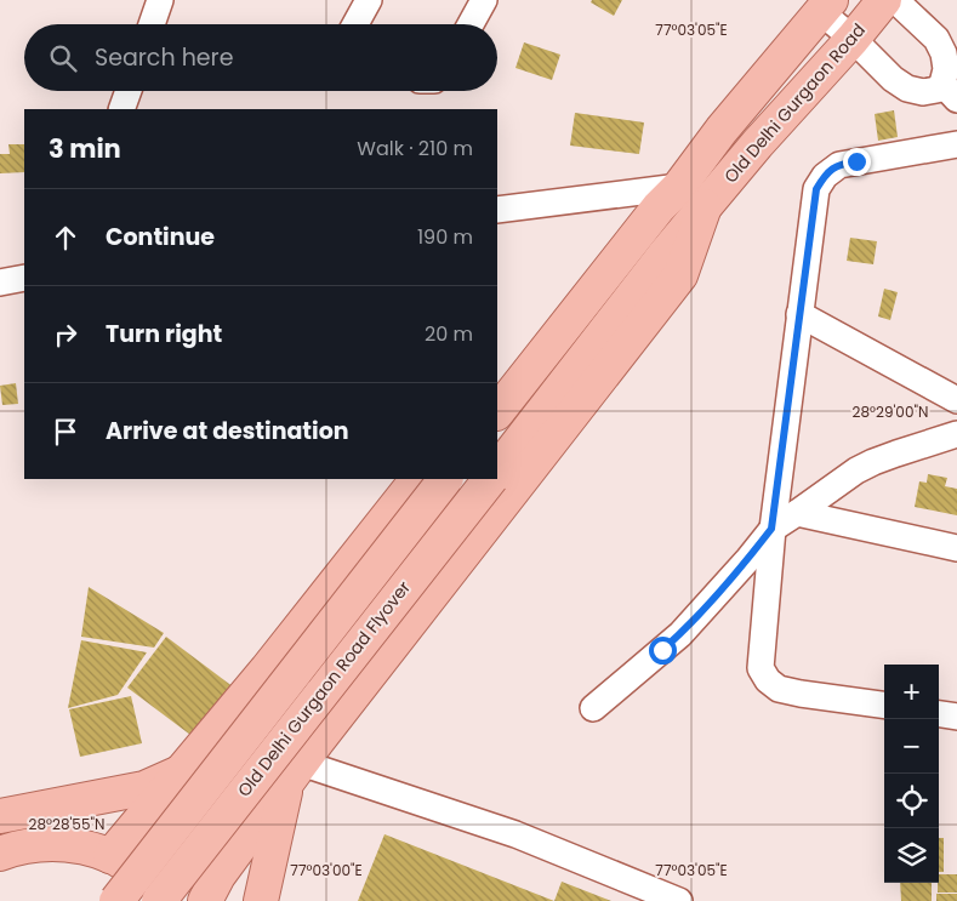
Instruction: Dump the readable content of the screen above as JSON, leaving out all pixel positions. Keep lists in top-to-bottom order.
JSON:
{
  "streets": {
    "main road": ["Old Delhi Gurgaon Road", "Old Delhi Gurgaon Road Flyover"]
  },
  "page": {
    "search": "Search here",
    "heading": ["3 min", "Walk · 210 m"],
    "list": [
      ["Continue", "190 m"],
      ["Turn right", "20 m"],
      "Arrive at destination"
    ],
    "map_buttons": ["+", "−"]
  },
  "coordinates": [
    "77°03'05\"E",
    "28°29'00\"N",
    "28°28'55\"N",
    "77°03'00\"E"
  ]
}
